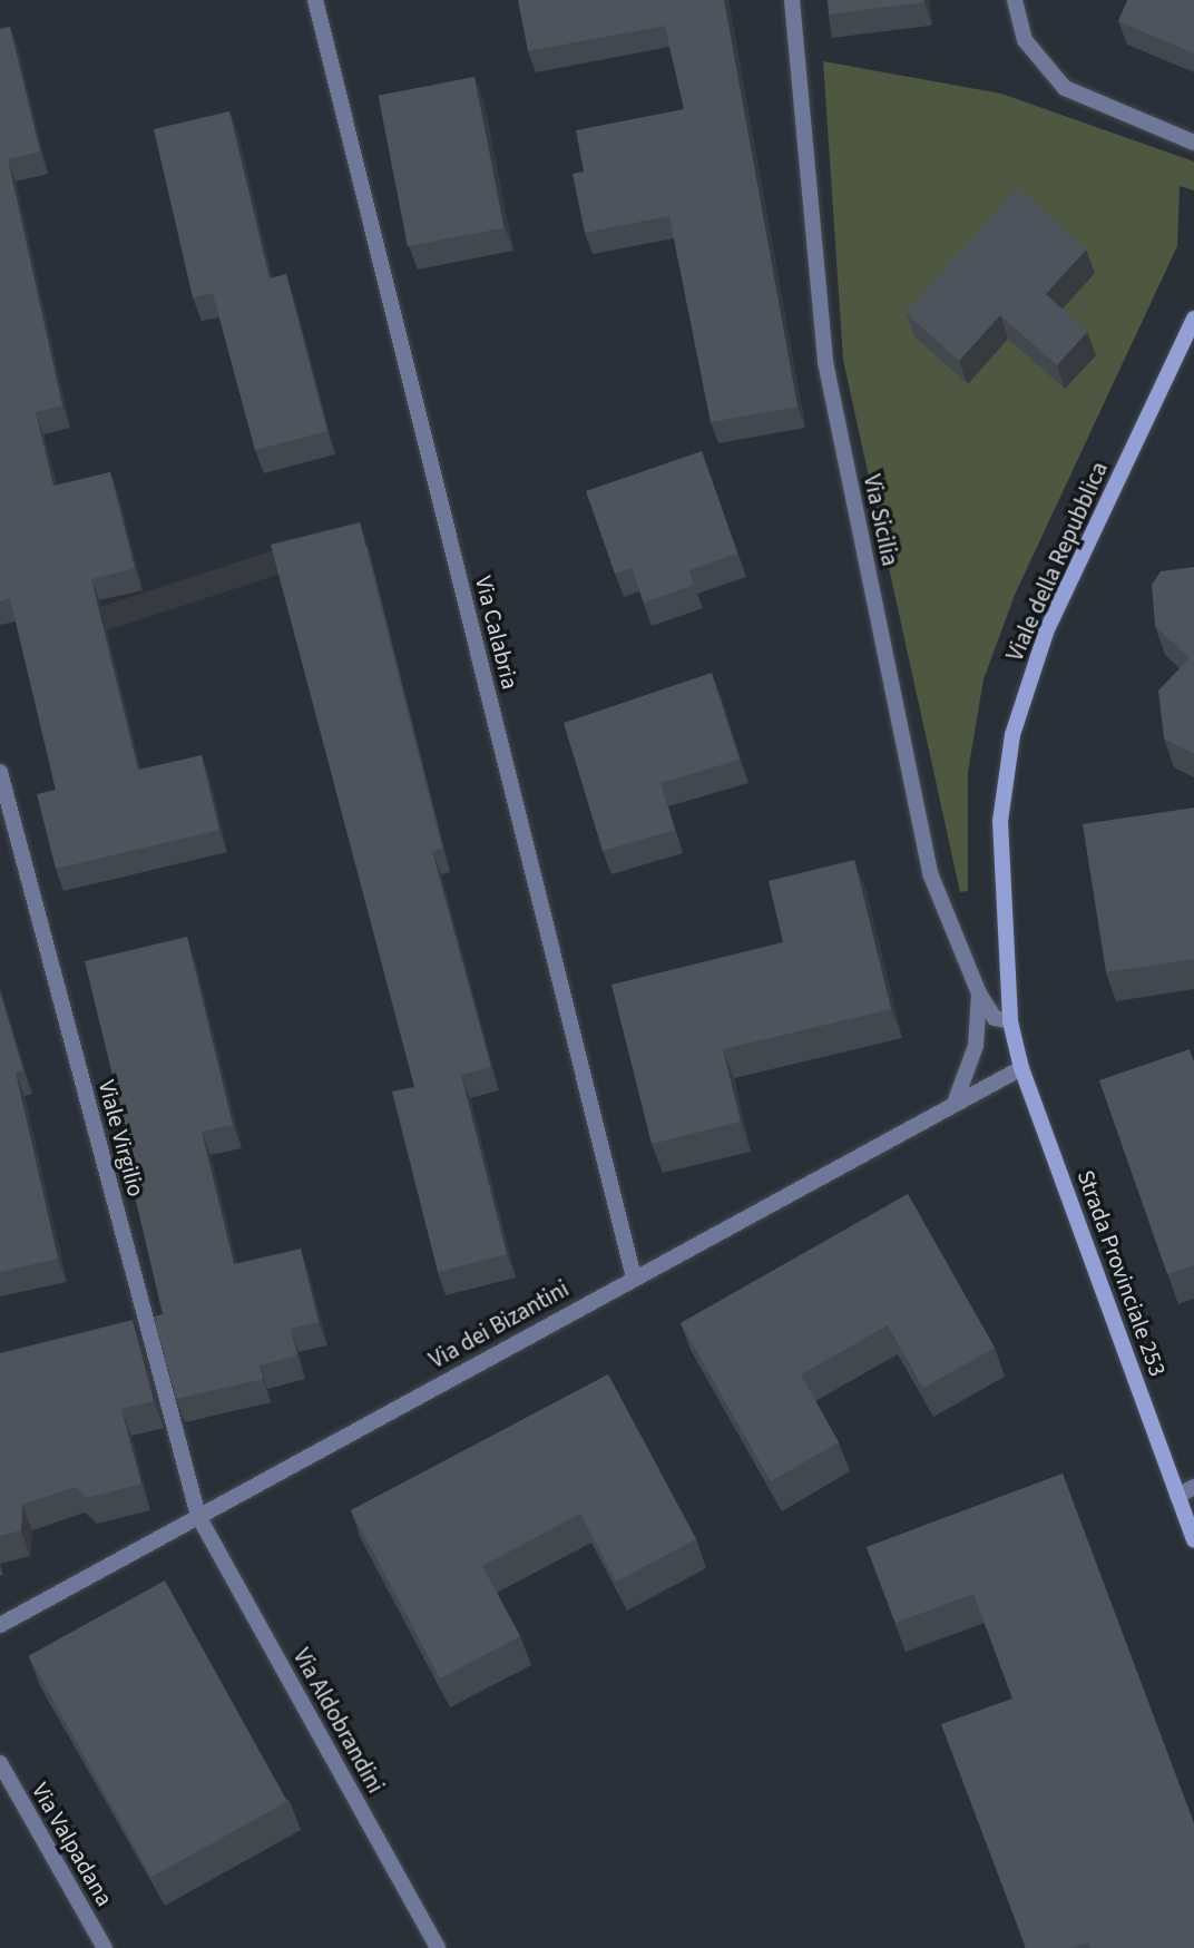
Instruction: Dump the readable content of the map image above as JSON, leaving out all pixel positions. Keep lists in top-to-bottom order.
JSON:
{
  "streets": {
    "main road": ["Viale della Repubblica", "Strada Provinciale 253"],
    "street": [
      "Via Sicilia",
      "Via Calabria",
      "Viale Virgilio",
      "Via dei Bizantini",
      "Via Aldobrandini",
      "Via Valpadana"
    ]
  },
  "crossings": [
    ["Via Sicilia", "Viale della Repubblica"],
    ["Via Sicilia", "Strada Provinciale 253"],
    ["Viale della Repubblica", "Strada Provinciale 253"],
    ["Via Calabria", "Via dei Bizantini"],
    ["Viale Virgilio", "Via dei Bizantini"],
    ["Viale Virgilio", "Via Aldobrandini"],
    ["Strada Provinciale 253", "Via dei Bizantini"],
    ["Via dei Bizantini", "Via Aldobrandini"]
  ]
}
